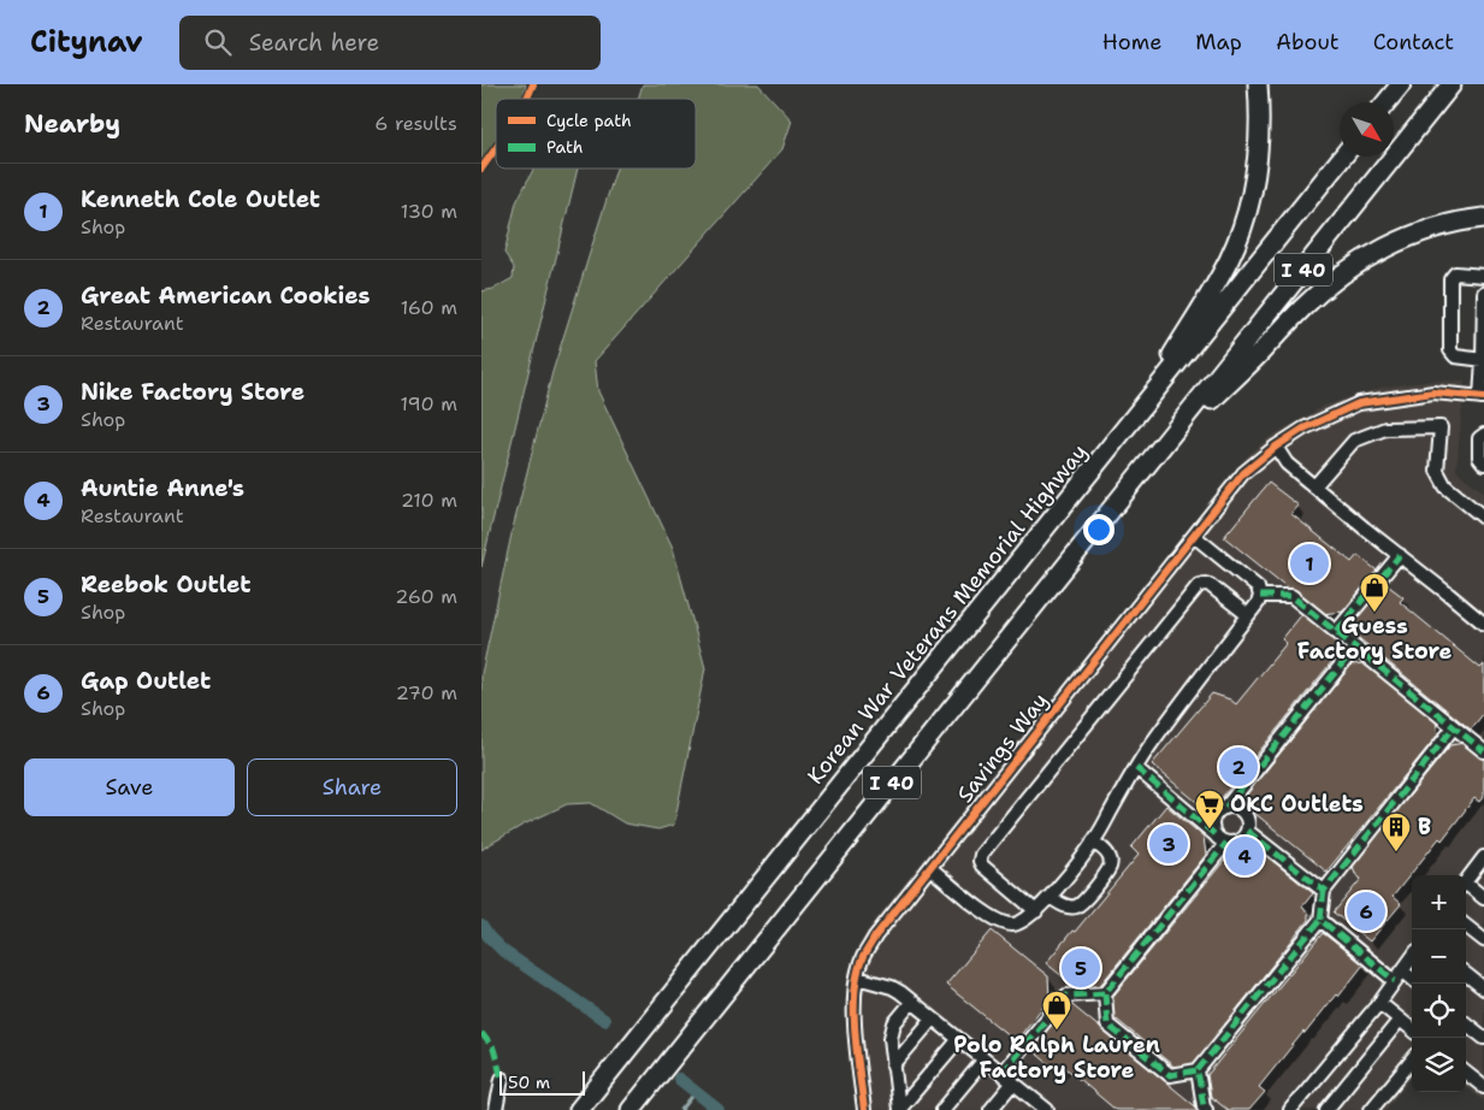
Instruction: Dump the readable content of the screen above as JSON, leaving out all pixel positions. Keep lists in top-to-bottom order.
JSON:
{
  "streets": {
    "highway": ["I 40", "Korean War Veterans Memorial Highway"],
    "street": ["Savings Way"]
  },
  "places": {
    "shop": ["Guess Factory Store", "Polo Ralph Lauren Factory Store"],
    "supermarket": ["OKC Outlets"],
    "building": ["B"]
  },
  "legend": ["Cycle path", "Path"],
  "scale_bar": "50 m",
  "north": "bottom right",
  "page": {
    "header": "Citynav",
    "search": "Search here",
    "nav": [
      "Home",
      "Map",
      "About",
      "Contact"
    ],
    "heading": ["Nearby", "6 results"],
    "list": [
      {
        "mark": "1",
        "name": "Kenneth Cole Outlet",
        "note": "Shop",
        "value": "130 m"
      },
      {
        "mark": "2",
        "name": "Great American Cookies",
        "note": "Restaurant",
        "value": "160 m"
      },
      {
        "mark": "3",
        "name": "Nike Factory Store",
        "note": "Shop",
        "value": "190 m"
      },
      {
        "mark": "4",
        "name": "Auntie Anne's",
        "note": "Restaurant",
        "value": "210 m"
      },
      {
        "mark": "5",
        "name": "Reebok Outlet",
        "note": "Shop",
        "value": "260 m"
      },
      {
        "mark": "6",
        "name": "Gap Outlet",
        "note": "Shop",
        "value": "270 m"
      }
    ],
    "pins": [
      "1",
      "2",
      "3",
      "4",
      "6",
      "5"
    ],
    "buttons": ["Save", "Share"],
    "map_buttons": ["+", "−"],
    "scale": "50 m"
  }
}
